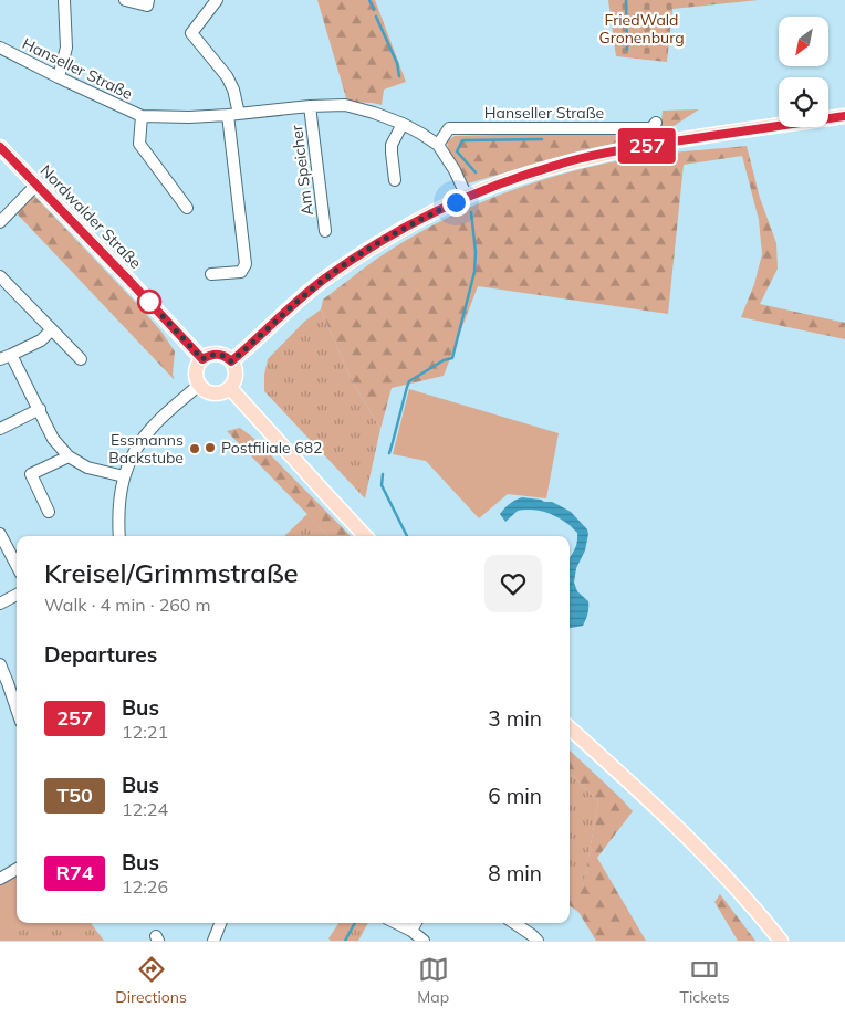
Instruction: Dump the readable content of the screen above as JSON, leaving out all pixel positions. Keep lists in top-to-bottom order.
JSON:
{
  "streets": {
    "main road": ["Nordwalder Straße"],
    "street": ["Hanseller Straße", "Am Speicher"]
  },
  "crossings": [
    ["Hanseller Straße", "Am Speicher"]
  ],
  "parks": ["FriedWald Gronenburg"],
  "places": ["Postfiliale 682", "Essmanns Backstube"],
  "lines": ["bus line 257"],
  "north": "bottom left",
  "page": {
    "on_map": "257",
    "heading": [
      ["Kreisel/Grimmstraße", "Walk · 4 min · 260 m"],
      "Departures"
    ],
    "list": [
      {
        "mark": "257",
        "name": "Bus",
        "note": "12:21",
        "value": "3 min"
      },
      {
        "mark": "T50",
        "name": "Bus",
        "note": "12:24",
        "value": "6 min"
      },
      {
        "mark": "R74",
        "name": "Bus",
        "note": "12:26",
        "value": "8 min"
      }
    ],
    "tabs": ["Directions", "Map", "Tickets"]
  }
}
